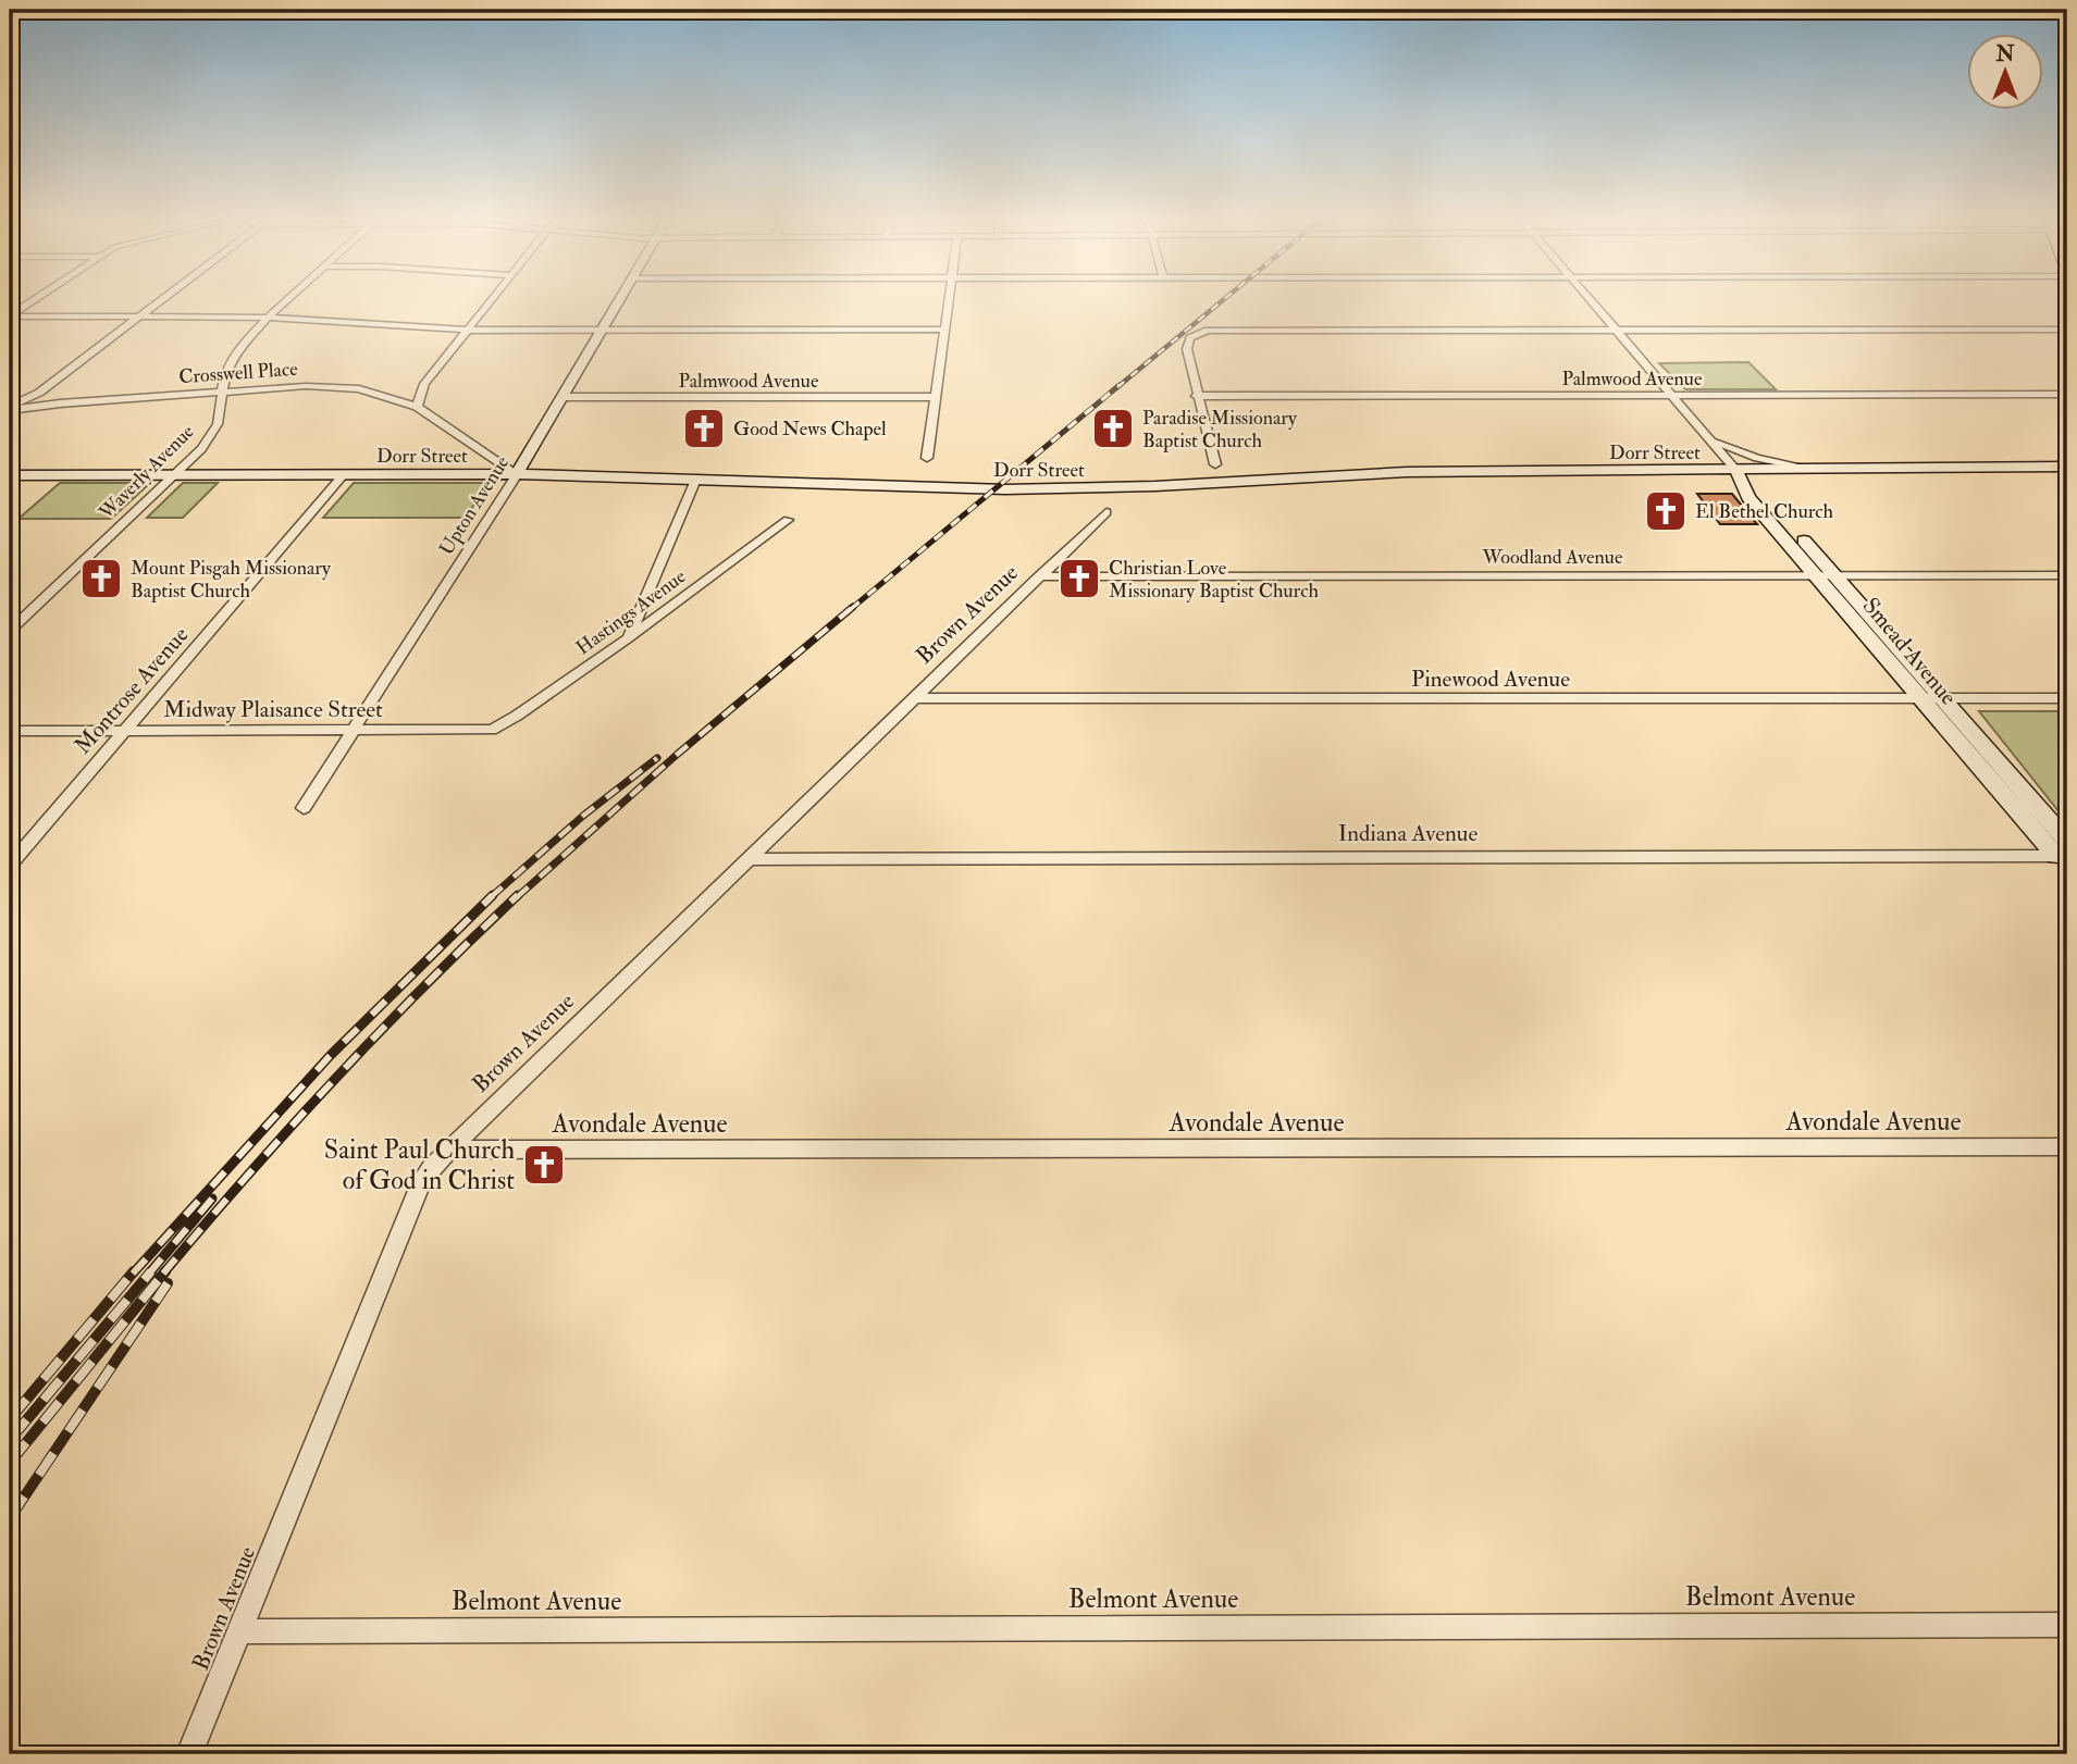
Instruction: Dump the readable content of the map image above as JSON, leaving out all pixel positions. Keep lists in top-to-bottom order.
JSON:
{
  "streets": {
    "main road": ["Dorr Street", "Upton Avenue", "Smead Avenue"],
    "street": [
      "Crosswell Place",
      "Palmwood Avenue",
      "Waverly Avenue",
      "Woodland Avenue",
      "Hastings Avenue",
      "Brown Avenue",
      "Pinewood Avenue",
      "Montrose Avenue",
      "Midway Plaisance Street",
      "Indiana Avenue",
      "Avondale Avenue",
      "Belmont Avenue"
    ]
  },
  "crossings": [
    ["Crosswell Place", "Dorr Street"],
    ["Crosswell Place", "Waverly Avenue"],
    ["Crosswell Place", "Upton Avenue"],
    ["Palmwood Avenue", "Upton Avenue"],
    ["Palmwood Avenue", "Smead Avenue"],
    ["Dorr Street", "Waverly Avenue"],
    ["Dorr Street", "Upton Avenue"],
    ["Dorr Street", "Smead Avenue"],
    ["Dorr Street", "Montrose Avenue"],
    ["Upton Avenue", "Midway Plaisance Street"],
    ["Woodland Avenue", "Brown Avenue"],
    ["Woodland Avenue", "Smead Avenue"],
    ["Hastings Avenue", "Midway Plaisance Street"],
    ["Brown Avenue", "Pinewood Avenue"],
    ["Brown Avenue", "Indiana Avenue"],
    ["Brown Avenue", "Avondale Avenue"],
    ["Brown Avenue", "Belmont Avenue"],
    ["Smead Avenue", "Pinewood Avenue"],
    ["Smead Avenue", "Indiana Avenue"],
    ["Montrose Avenue", "Midway Plaisance Street"]
  ],
  "places": {
    "church": [
      "Good News Chapel",
      "Paradise Missionary Baptist Church",
      "El Bethel Church",
      "Mount Pisgah Missionary Baptist Church",
      "Christian Love Missionary Baptist Church",
      "Saint Paul Church of God in Christ"
    ]
  },
  "north": "top"
}
